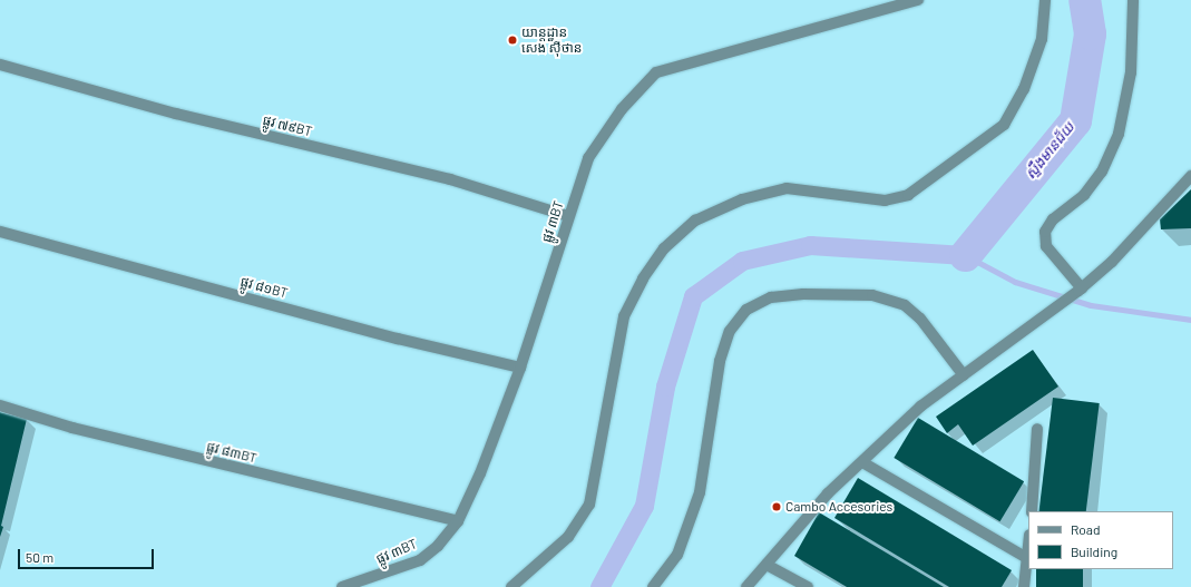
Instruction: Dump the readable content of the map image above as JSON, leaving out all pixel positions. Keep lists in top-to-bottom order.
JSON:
{
  "streets": {
    "street": [
      "ផ្លូវ ៧៩BT",
      "ផ្លូវ ៣BT",
      "ផ្លូវ ៨១BT",
      "ផ្លូវ ៨៣BT"
    ]
  },
  "crossings": [
    ["ផ្លូវ ៧៩BT", "ផ្លូវ ៣BT"],
    ["ផ្លូវ ៣BT", "ផ្លូវ ៨១BT"],
    ["ផ្លូវ ៣BT", "ផ្លូវ ៨៣BT"]
  ],
  "water": ["ស្ទឹងមានជ័យ"],
  "places": ["យាន្ដដ្ឋាន សេង ស៊ីថាន", "Cambo Accesories"],
  "legend": ["Road", "Building"],
  "scale_bar": "50 m"
}
